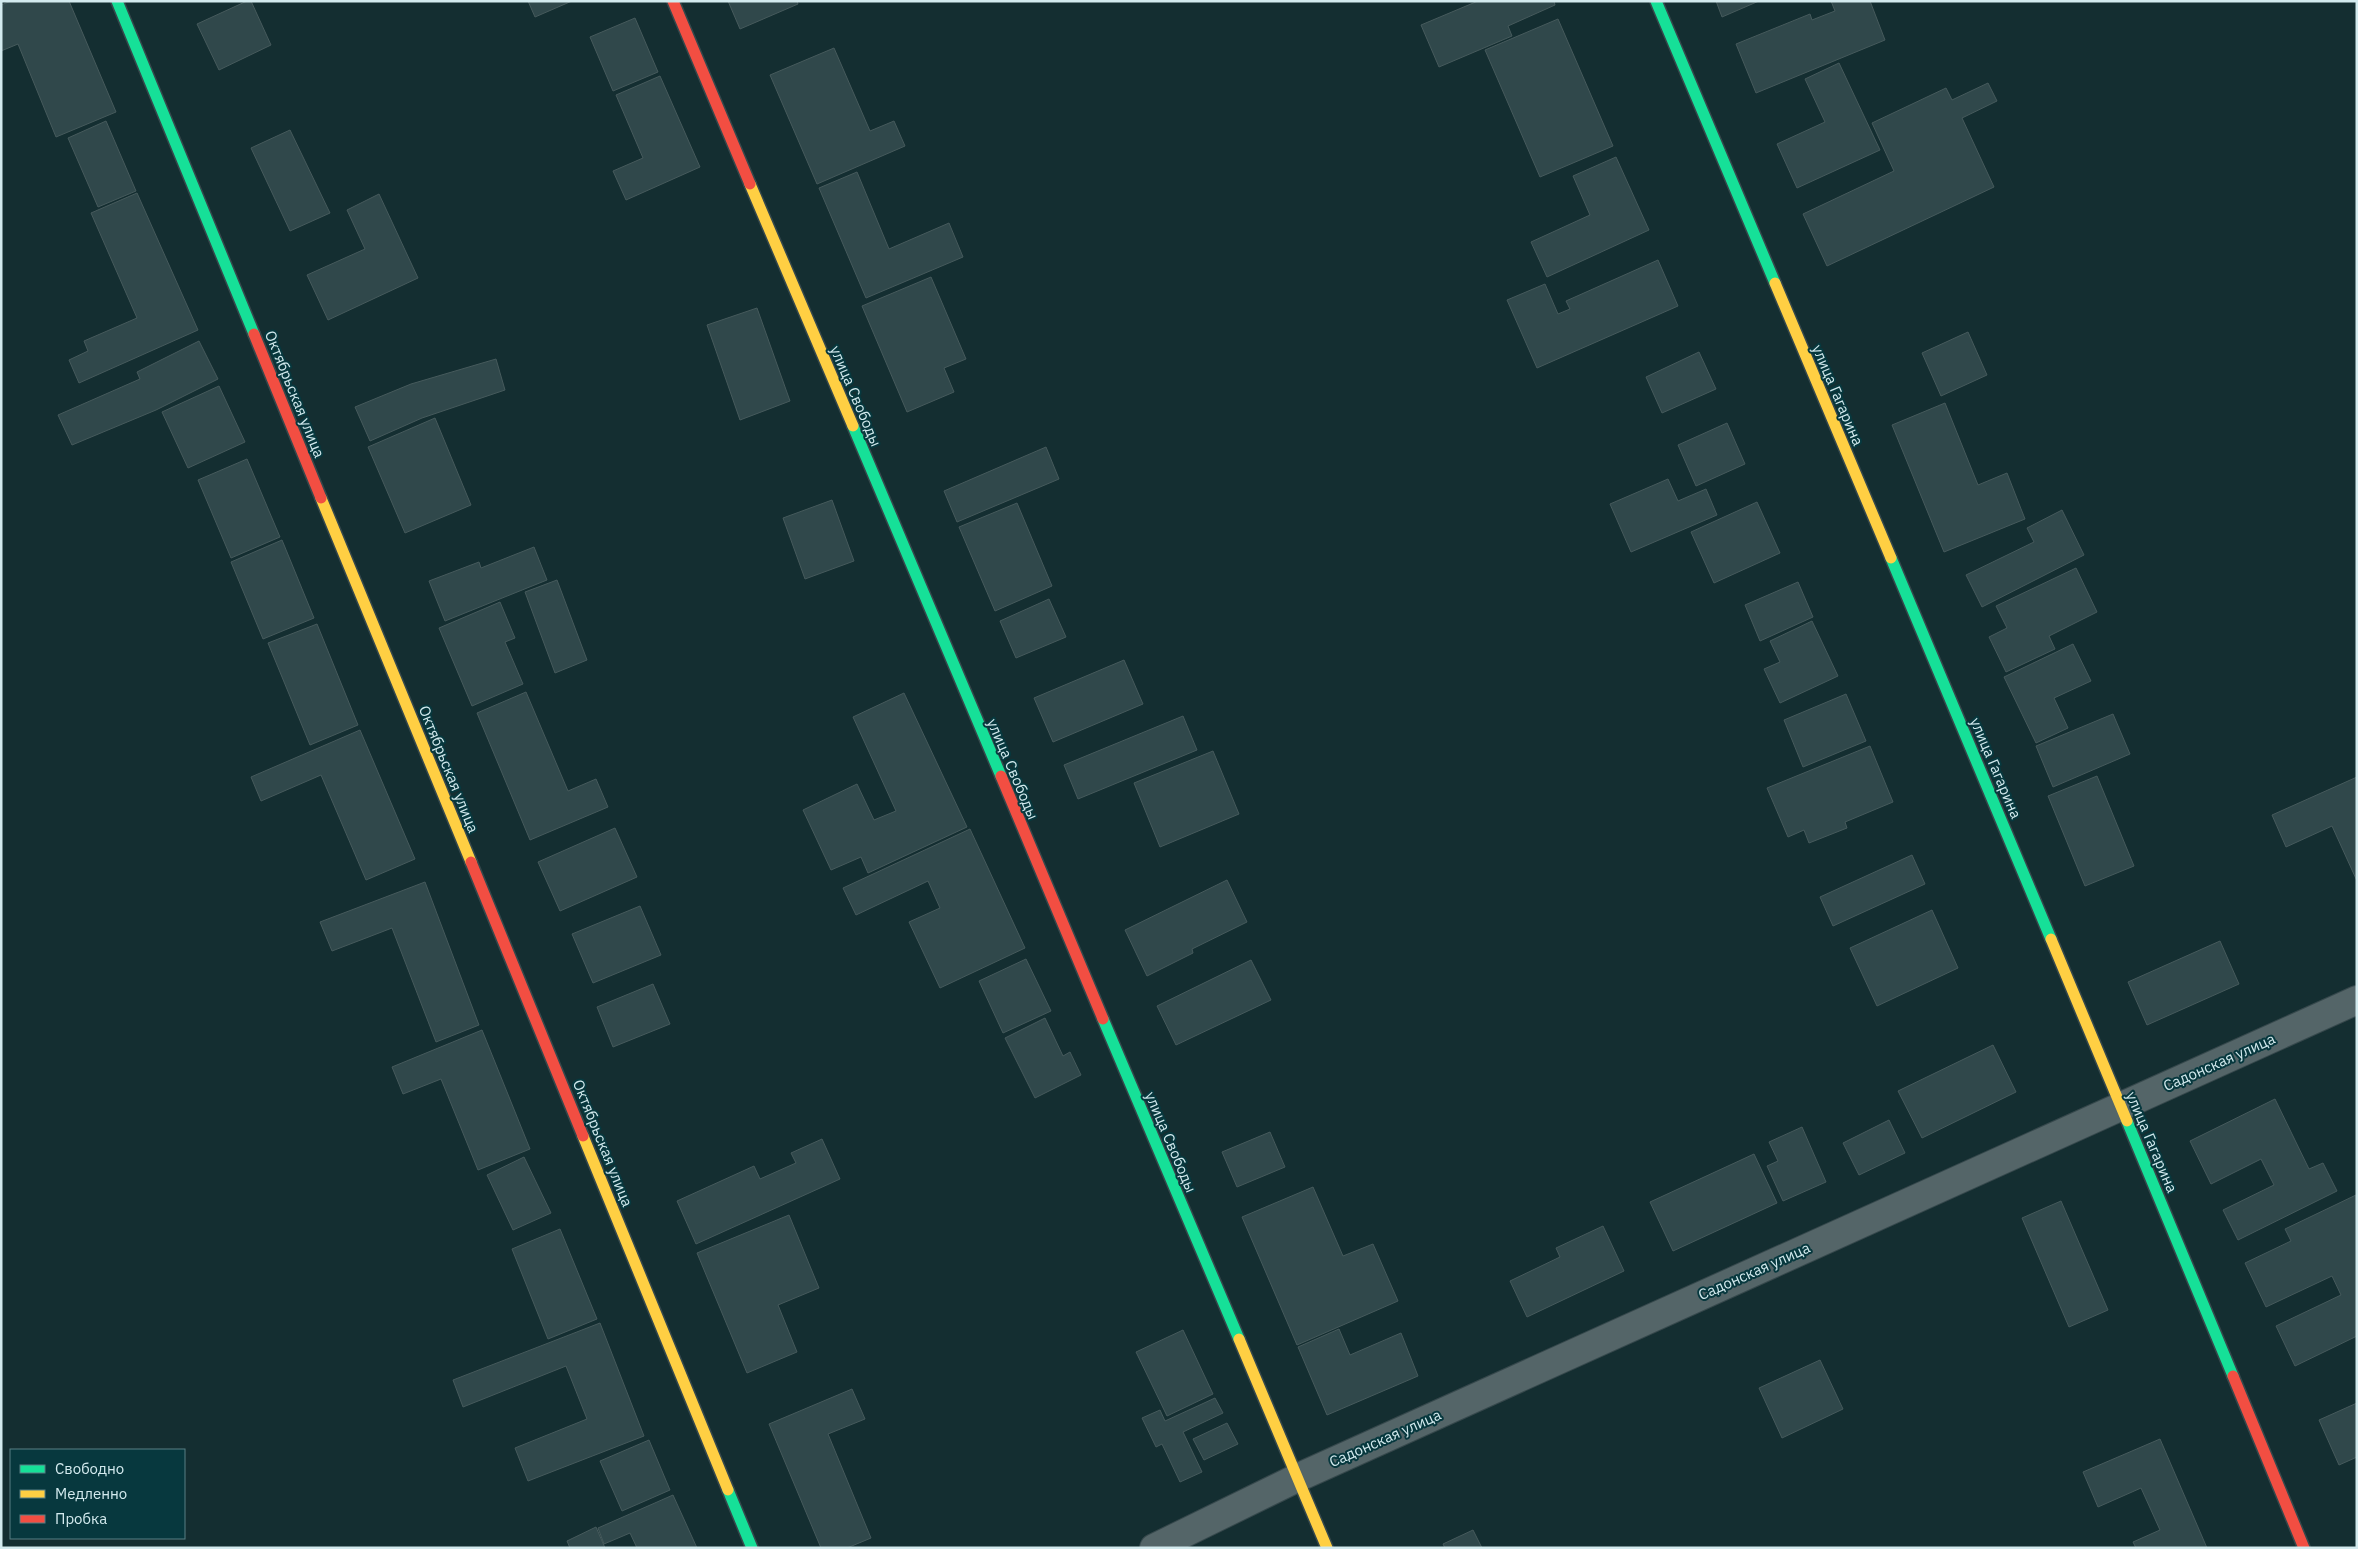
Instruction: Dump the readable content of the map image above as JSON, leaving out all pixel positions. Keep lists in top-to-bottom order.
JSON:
{
  "streets": {
    "street": [
      "Октябрьская улица",
      "улица Гагарина",
      "улица Свободы",
      "Садонская улица"
    ]
  },
  "crossings": [
    ["улица Гагарина", "Садонская улица"],
    ["улица Свободы", "Садонская улица"]
  ],
  "legend": ["Свободно", "Медленно", "Пробка"]
}
